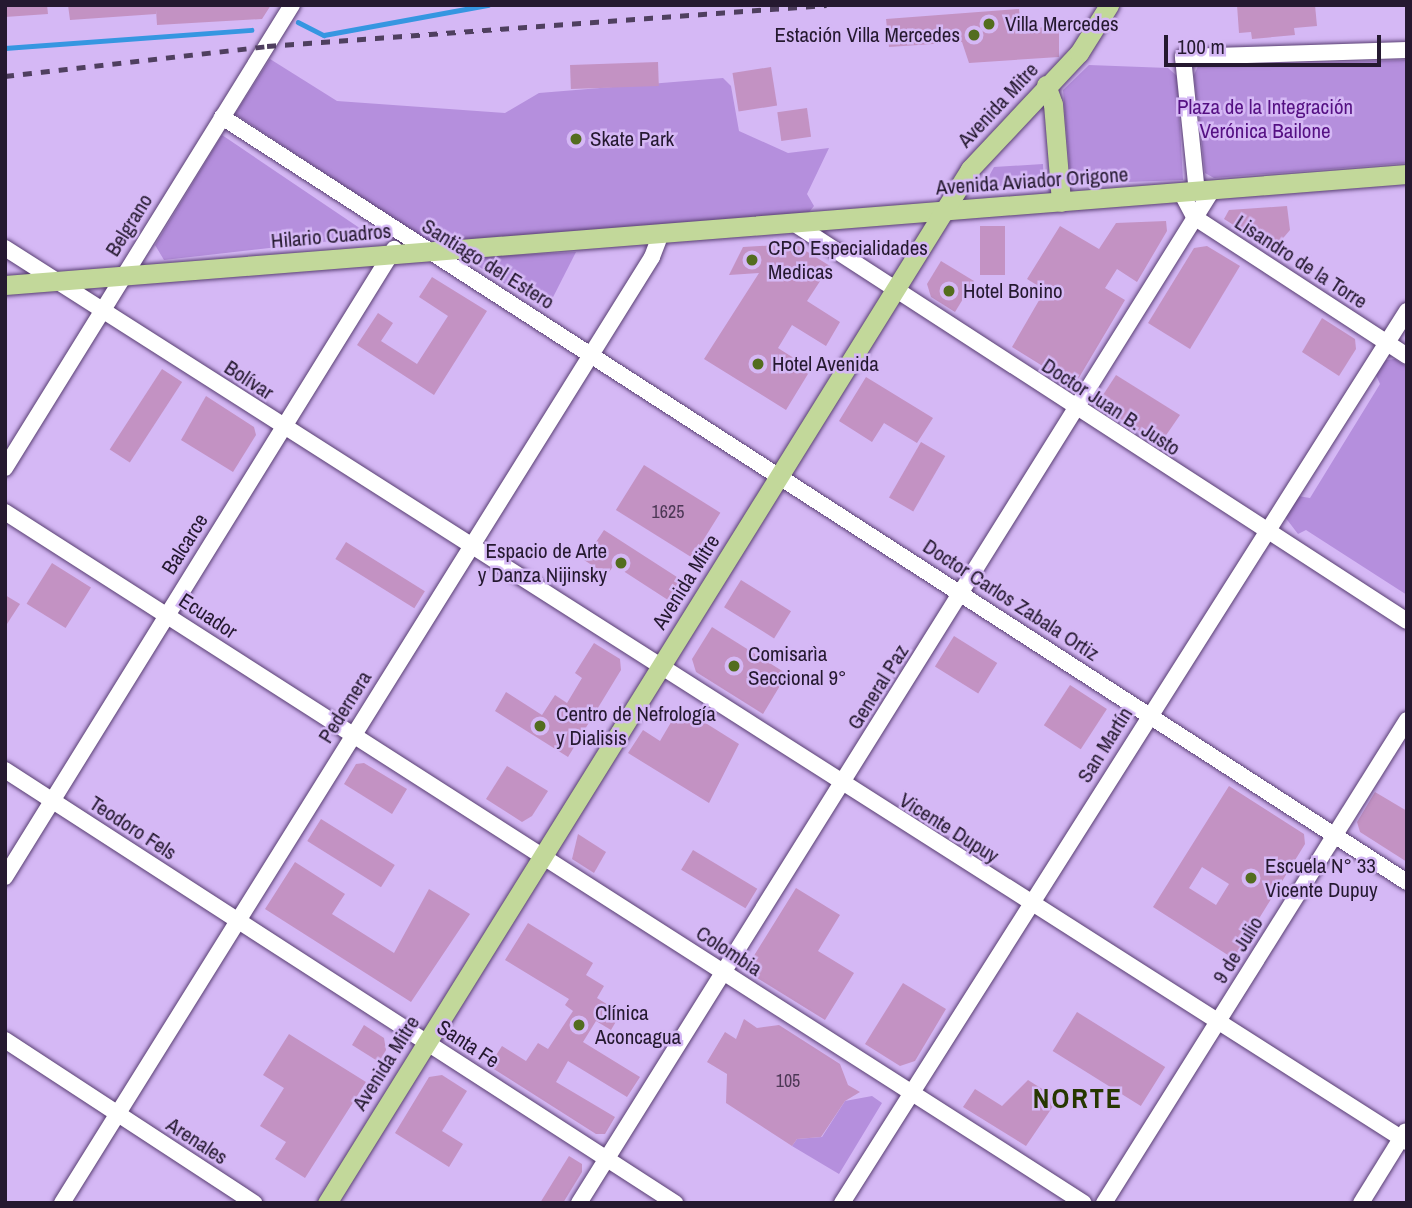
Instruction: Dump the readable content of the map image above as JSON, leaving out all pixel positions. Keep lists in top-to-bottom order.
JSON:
{
  "streets": {
    "main road": ["Avenida Mitre", "Avenida Aviador Origone", "Hilario Cuadros"],
    "street": [
      "Belgrano",
      "Lisandro de la Torre",
      "Santiago del Estero",
      "Bolívar",
      "Doctor Juan B. Justo",
      "Balcarce",
      "Doctor Carlos Zabala Ortiz",
      "Ecuador",
      "General Paz",
      "Pedernera",
      "San Martín",
      "Teodoro Fels",
      "Vicente Dupuy",
      "9 de Julio",
      "Colombia",
      "Santa Fe",
      "Arenales"
    ]
  },
  "crossings": [
    ["Avenida Mitre", "Avenida Aviador Origone"],
    ["Avenida Mitre", "Doctor Juan B. Justo"],
    ["Avenida Mitre", "Doctor Carlos Zabala Ortiz"],
    ["Avenida Mitre", "Vicente Dupuy"],
    ["Avenida Mitre", "Colombia"],
    ["Avenida Mitre", "Santa Fe"],
    ["Avenida Aviador Origone", "Hilario Cuadros"],
    ["Avenida Aviador Origone", "Lisandro de la Torre"],
    ["Avenida Aviador Origone", "Doctor Juan B. Justo"],
    ["Avenida Aviador Origone", "General Paz"],
    ["Avenida Aviador Origone", "Pedernera"],
    ["Belgrano", "Hilario Cuadros"],
    ["Belgrano", "Santiago del Estero"],
    ["Belgrano", "Bolívar"],
    ["Hilario Cuadros", "Santiago del Estero"],
    ["Hilario Cuadros", "Bolívar"],
    ["Hilario Cuadros", "Balcarce"],
    ["Hilario Cuadros", "Pedernera"],
    ["Lisandro de la Torre", "General Paz"],
    ["Lisandro de la Torre", "San Martín"],
    ["Santiago del Estero", "Balcarce"],
    ["Santiago del Estero", "Doctor Carlos Zabala Ortiz"],
    ["Santiago del Estero", "Pedernera"],
    ["Bolívar", "Balcarce"],
    ["Bolívar", "Pedernera"],
    ["Bolívar", "Vicente Dupuy"],
    ["Doctor Juan B. Justo", "General Paz"],
    ["Doctor Juan B. Justo", "San Martín"],
    ["Balcarce", "Ecuador"],
    ["Balcarce", "Teodoro Fels"],
    ["Doctor Carlos Zabala Ortiz", "General Paz"],
    ["Doctor Carlos Zabala Ortiz", "Pedernera"],
    ["Doctor Carlos Zabala Ortiz", "San Martín"],
    ["Doctor Carlos Zabala Ortiz", "9 de Julio"],
    ["Ecuador", "Pedernera"],
    ["Ecuador", "Colombia"],
    ["General Paz", "Vicente Dupuy"],
    ["General Paz", "Colombia"],
    ["General Paz", "Santa Fe"],
    ["Pedernera", "Teodoro Fels"],
    ["Pedernera", "Vicente Dupuy"],
    ["Pedernera", "Colombia"],
    ["Pedernera", "Santa Fe"],
    ["Pedernera", "Arenales"],
    ["San Martín", "Vicente Dupuy"],
    ["San Martín", "Colombia"],
    ["Teodoro Fels", "Santa Fe"],
    ["Vicente Dupuy", "9 de Julio"]
  ],
  "districts": ["NORTE"],
  "parks": ["Plaza de la Integración Verónica Bailone"],
  "places": [
    "Villa Mercedes",
    "Estación Villa Mercedes",
    "Skate Park",
    "CPO Especialidades Medicas",
    "Hotel Bonino",
    "Hotel Avenida",
    "Espacio de Arte y Danza Nijinsky",
    "Comisarìa Seccional 9°",
    "Centro de Nefrología y Dialisis",
    "Escuela N° 33 Vicente Dupuy",
    "Clínica Aconcagua"
  ],
  "house_numbers": ["1625", "105"],
  "scale_bar": "100 m"
}
